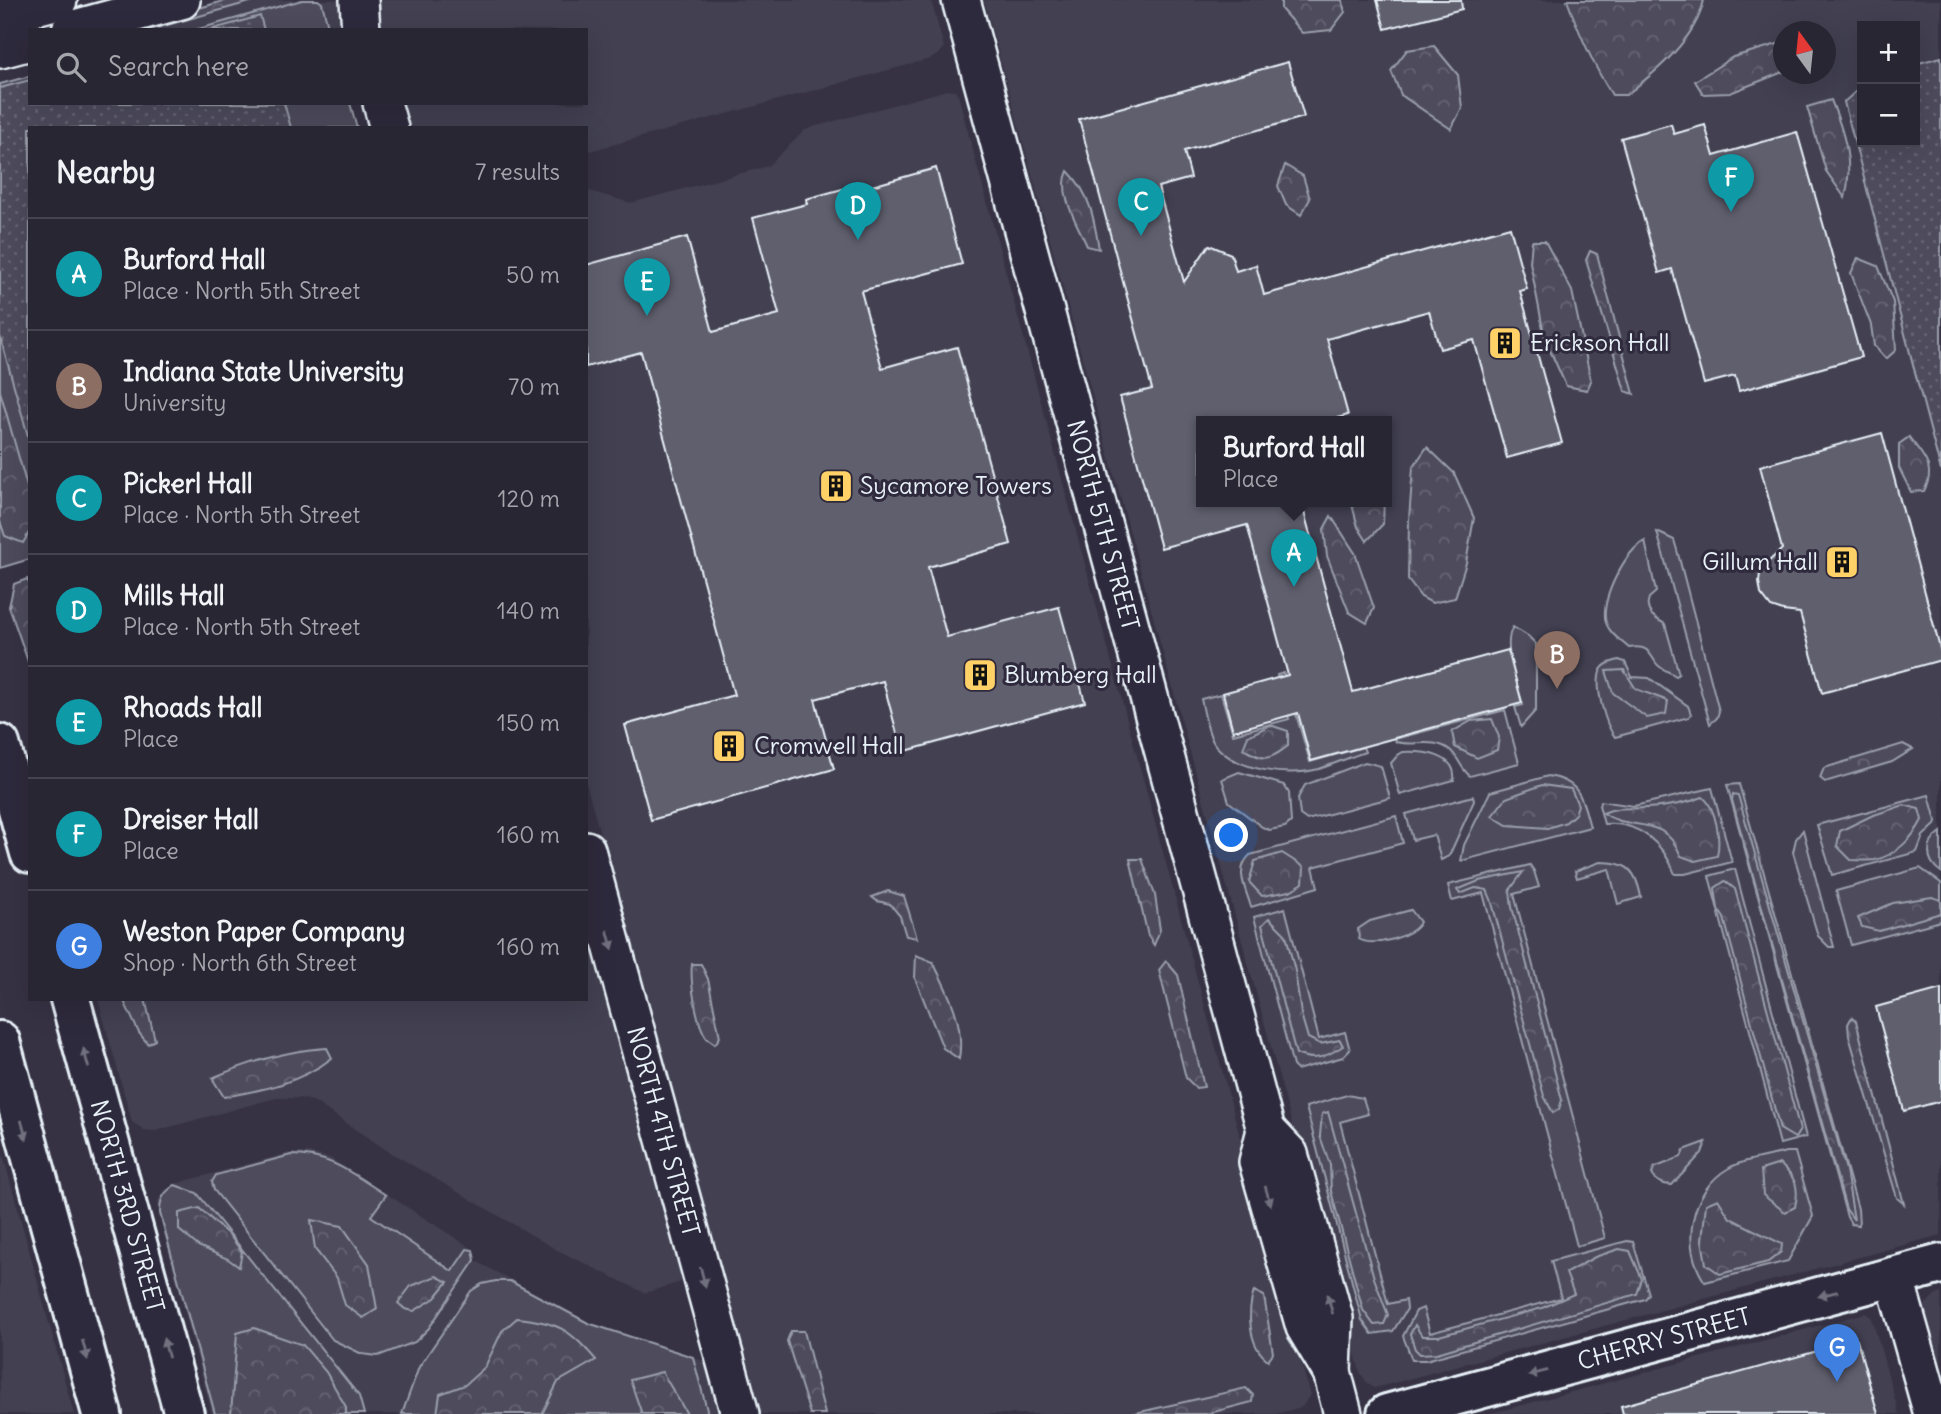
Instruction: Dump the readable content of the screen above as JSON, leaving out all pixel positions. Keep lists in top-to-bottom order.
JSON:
{
  "streets": {
    "main road": ["NORTH 3RD STREET", "CHERRY STREET"],
    "street": ["NORTH 5TH STREET", "NORTH 4TH STREET"]
  },
  "one_way": ["NORTH 4TH STREET", "CHERRY STREET"],
  "places": {
    "building": [
      "Erickson Hall",
      "Sycamore Towers",
      "Gillum Hall",
      "Blumberg Hall",
      "Cromwell Hall"
    ]
  },
  "north": "top",
  "page": {
    "map_buttons": ["+", "−"],
    "search": "Search here",
    "heading": ["Nearby", "7 results"],
    "pins": [
      "F",
      "C",
      "D",
      "E",
      "A",
      "B",
      "G"
    ],
    "list": [
      {
        "mark": "A",
        "name": "Burford Hall",
        "note": "Place · North 5th Street",
        "value": "50 m"
      },
      {
        "mark": "B",
        "name": "Indiana State University",
        "note": "University",
        "value": "70 m"
      },
      {
        "mark": "C",
        "name": "Pickerl Hall",
        "note": "Place · North 5th Street",
        "value": "120 m"
      },
      {
        "mark": "D",
        "name": "Mills Hall",
        "note": "Place · North 5th Street",
        "value": "140 m"
      },
      {
        "mark": "E",
        "name": "Rhoads Hall",
        "note": "Place",
        "value": "150 m"
      },
      {
        "mark": "F",
        "name": "Dreiser Hall",
        "note": "Place",
        "value": "160 m"
      },
      {
        "mark": "G",
        "name": "Weston Paper Company",
        "note": "Shop · North 6th Street",
        "value": "160 m"
      }
    ],
    "popup": ["Burford Hall", "Place"]
  }
}
